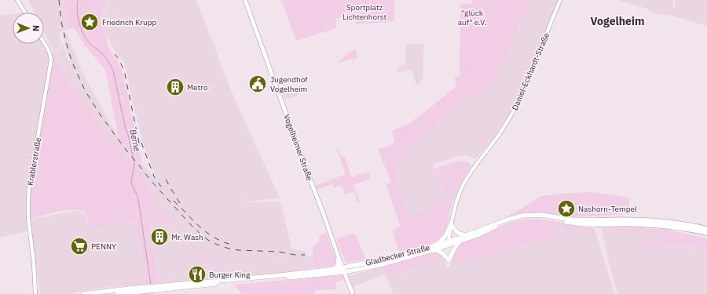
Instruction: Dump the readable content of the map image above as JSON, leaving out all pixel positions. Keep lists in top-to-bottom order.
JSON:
{
  "streets": {
    "highway": ["Gladbecker Straße"],
    "main road": ["Vogelheimer Straße"],
    "street": ["Daniel-Eckhardt-Straße", "Krablerstraße"]
  },
  "crossings": [
    ["Daniel-Eckhardt-Straße", "Gladbecker Straße"],
    ["Vogelheimer Straße", "Gladbecker Straße"]
  ],
  "districts": ["Vogelheim"],
  "water": ["Berne"],
  "parks": ["Sportplatz Lichtenhorst", "\"glück auf\" e.V."],
  "places": {
    "place": ["Friedrich Krupp", "Nashorn-Tempel"],
    "public building": ["Jugendhof Vogelheim"],
    "building": ["Metro", "Mr. Wash"],
    "supermarket": ["PENNY"],
    "restaurant": ["Burger King"]
  },
  "north": "right"
}
